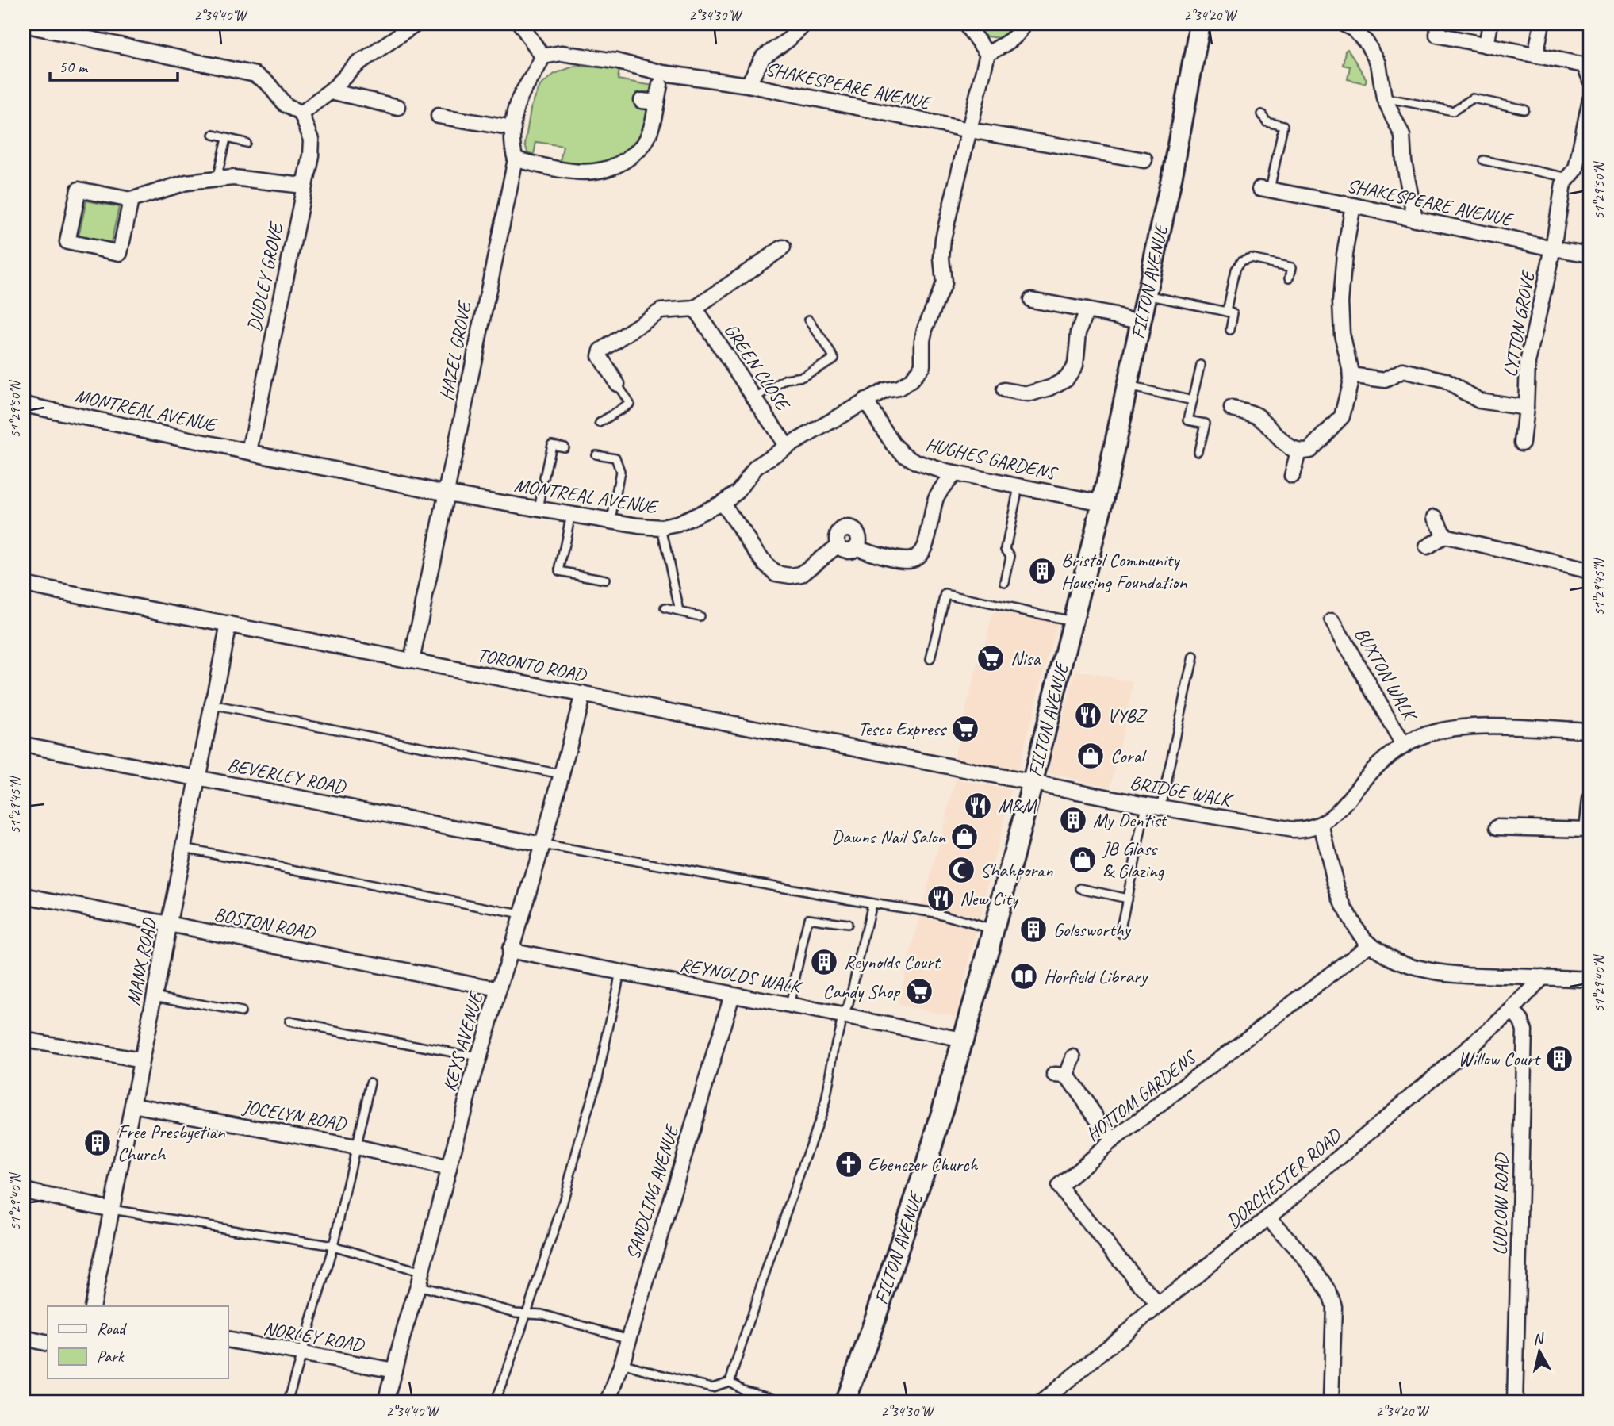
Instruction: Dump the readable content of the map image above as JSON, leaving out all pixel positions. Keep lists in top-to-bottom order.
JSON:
{
  "streets": {
    "street": [
      "SHAKESPEARE AVENUE",
      "DUDLEY GROVE",
      "FILTON AVENUE",
      "LYTTON GROVE",
      "HAZEL GROVE",
      "GREEN CLOSE",
      "MONTREAL AVENUE",
      "HUGHES GARDENS",
      "TORONTO ROAD",
      "BUXTON WALK",
      "BEVERLEY ROAD",
      "BRIDGE WALK",
      "BOSTON ROAD",
      "MANX ROAD",
      "REYNOLDS WALK",
      "KEYS AVENUE",
      "HOTTOM GARDENS",
      "JOCELYN ROAD",
      "DORCHESTER ROAD",
      "SANDLING AVENUE",
      "LUDLOW ROAD",
      "NORLEY ROAD"
    ]
  },
  "crossings": [
    ["SHAKESPEARE AVENUE", "LYTTON GROVE"],
    ["SHAKESPEARE AVENUE", "HAZEL GROVE"],
    ["SHAKESPEARE AVENUE", "MONTREAL AVENUE"],
    ["DUDLEY GROVE", "MONTREAL AVENUE"],
    ["FILTON AVENUE", "HUGHES GARDENS"],
    ["FILTON AVENUE", "TORONTO ROAD"],
    ["FILTON AVENUE", "BRIDGE WALK"],
    ["FILTON AVENUE", "REYNOLDS WALK"],
    ["HAZEL GROVE", "MONTREAL AVENUE"],
    ["HAZEL GROVE", "TORONTO ROAD"],
    ["GREEN CLOSE", "MONTREAL AVENUE"],
    ["MONTREAL AVENUE", "HUGHES GARDENS"],
    ["TORONTO ROAD", "BRIDGE WALK"],
    ["TORONTO ROAD", "MANX ROAD"],
    ["TORONTO ROAD", "KEYS AVENUE"],
    ["BEVERLEY ROAD", "MANX ROAD"],
    ["BEVERLEY ROAD", "KEYS AVENUE"],
    ["BOSTON ROAD", "MANX ROAD"],
    ["BOSTON ROAD", "KEYS AVENUE"],
    ["MANX ROAD", "JOCELYN ROAD"],
    ["REYNOLDS WALK", "KEYS AVENUE"],
    ["REYNOLDS WALK", "SANDLING AVENUE"],
    ["KEYS AVENUE", "JOCELYN ROAD"],
    ["KEYS AVENUE", "NORLEY ROAD"],
    ["HOTTOM GARDENS", "DORCHESTER ROAD"],
    ["DORCHESTER ROAD", "LUDLOW ROAD"]
  ],
  "places": {
    "building": [
      "Bristol Community Housing Foundation",
      "My Dentist",
      "Golesworthy",
      "Reynolds Court",
      "Willow Court",
      "Free Presbyetian Church"
    ],
    "supermarket": ["Nisa", "Tesco Express", "Candy Shop"],
    "restaurant": ["VYBZ", "M&M", "New City"],
    "shop": ["Coral", "Dawns Nail Salon", "JB Glass & Glazing"],
    "mosque": ["Shahporan"],
    "library": ["Horfield Library"],
    "church": ["Ebenezer Church"]
  },
  "legend": ["Road", "Park"],
  "scale_bar": "50 m",
  "north": "top",
  "coordinates": [
    "2°34'40\"W",
    "2°34'30\"W",
    "2°34'20\"W",
    "51°29'50\"N",
    "51°29'45\"N",
    "51°29'40\"N"
  ]
}
